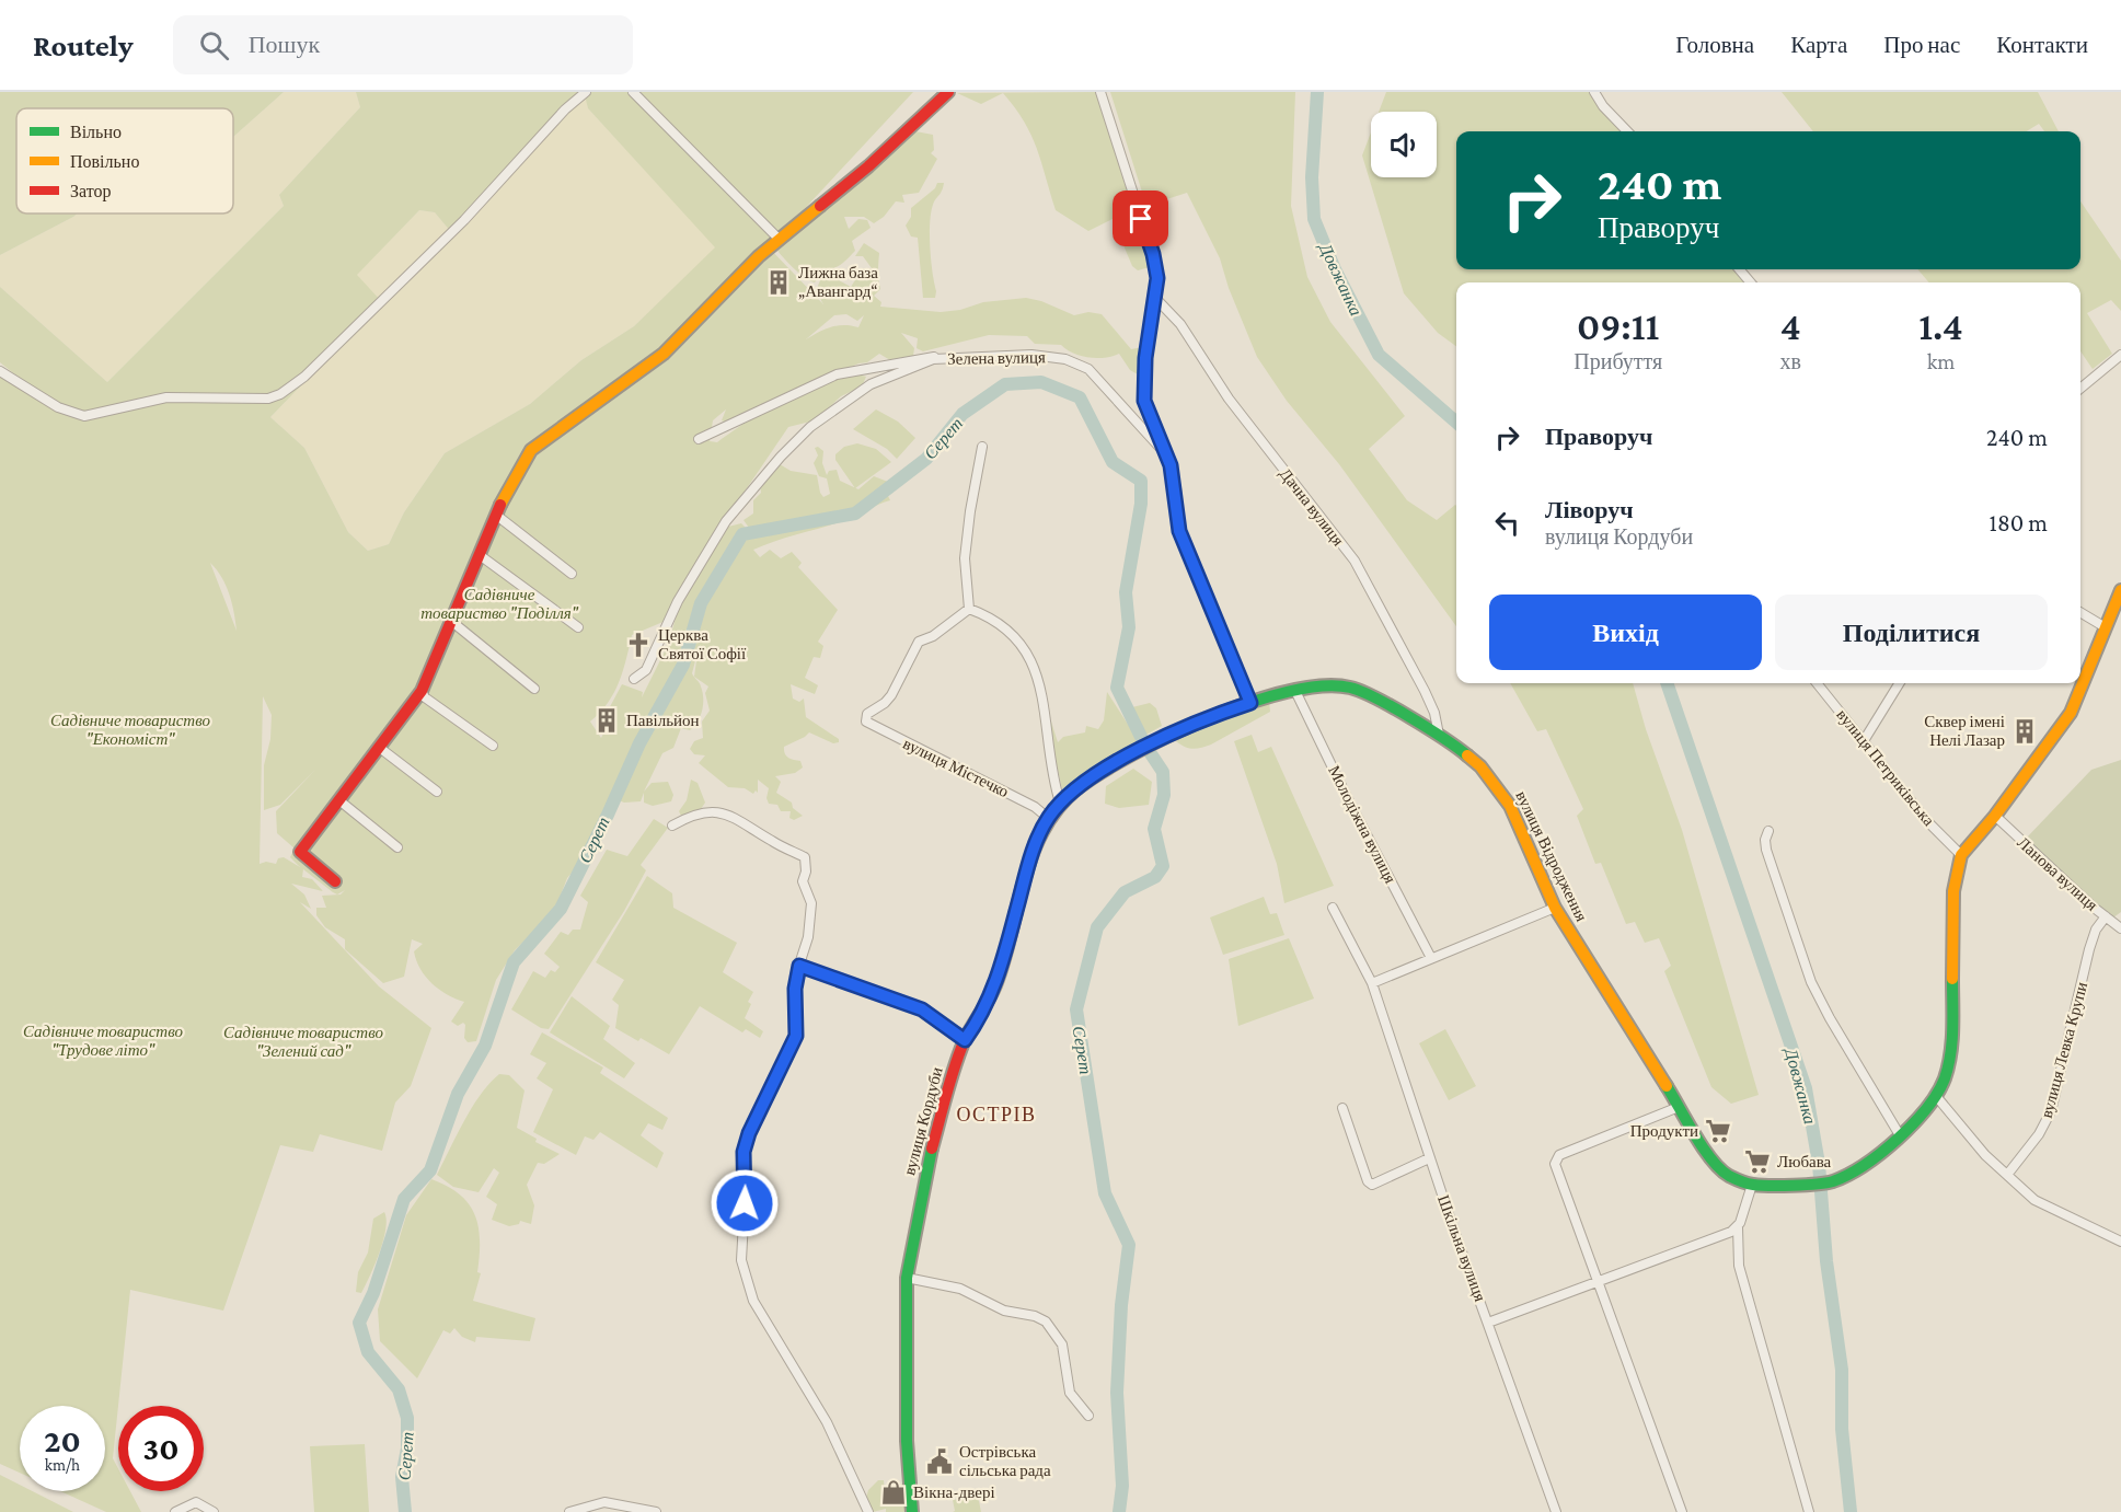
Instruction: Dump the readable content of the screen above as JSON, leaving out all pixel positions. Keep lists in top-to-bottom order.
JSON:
{
  "streets": {
    "street": [
      "Зелена вулиця",
      "Дачна вулиця",
      "вулиця Містечко",
      "вулиця Петриківська",
      "Молодіжна вулиця",
      "вулиця Відродження",
      "Ланова вулиця",
      "вулиця Левка Крупи",
      "вулиця Кордуби",
      "Шкільна вулиця"
    ]
  },
  "crossings": [
    ["Зелена вулиця", "вулиця Відродження"],
    ["Дачна вулиця", "вулиця Відродження"],
    ["вулиця Містечко", "вулиця Кордуби"],
    ["вулиця Петриківська", "вулиця Відродження"],
    ["Молодіжна вулиця", "вулиця Відродження"],
    ["вулиця Відродження", "вулиця Кордуби"],
    ["Ланова вулиця", "вулиця Левка Крупи"]
  ],
  "districts": ["ОСТРІВ"],
  "water": ["Довжанка", "Серет"],
  "parks": [
    "Садівниче товариство \"Поділля\"",
    "Садівниче товариство \"Економіст\"",
    "Садівниче товариство \"Трудове літо\"",
    "Садівниче товариство \"Зелений сад\""
  ],
  "places": {
    "building": ["Лижна база „Авангард“", "Павільйон", "Сквер імені Нелі Лазар"],
    "church": ["Церква Святої Софії"],
    "supermarket": ["Продукти", "Любава"],
    "public building": ["Острівська сільська рада"],
    "shop": ["Вікна-двері"]
  },
  "legend": ["Вільно", "Повільно", "Затор"],
  "page": {
    "header": "Routely",
    "search": "Пошук",
    "nav": [
      "Головна",
      "Карта",
      "Про нас",
      "Контакти"
    ],
    "turn": ["240 m", "Праворуч"],
    "eta": [
      "09:11",
      "Прибуття",
      "4",
      "хв",
      "1.4",
      "km"
    ],
    "list": [
      {
        "name": "Праворуч",
        "value": "240 m"
      },
      {
        "name": "Ліворуч",
        "note": "вулиця Кордуби",
        "value": "180 m"
      }
    ],
    "buttons": ["Вихід", "Поділитися"],
    "speed": "20 km/h",
    "limit": "30"
  }
}
